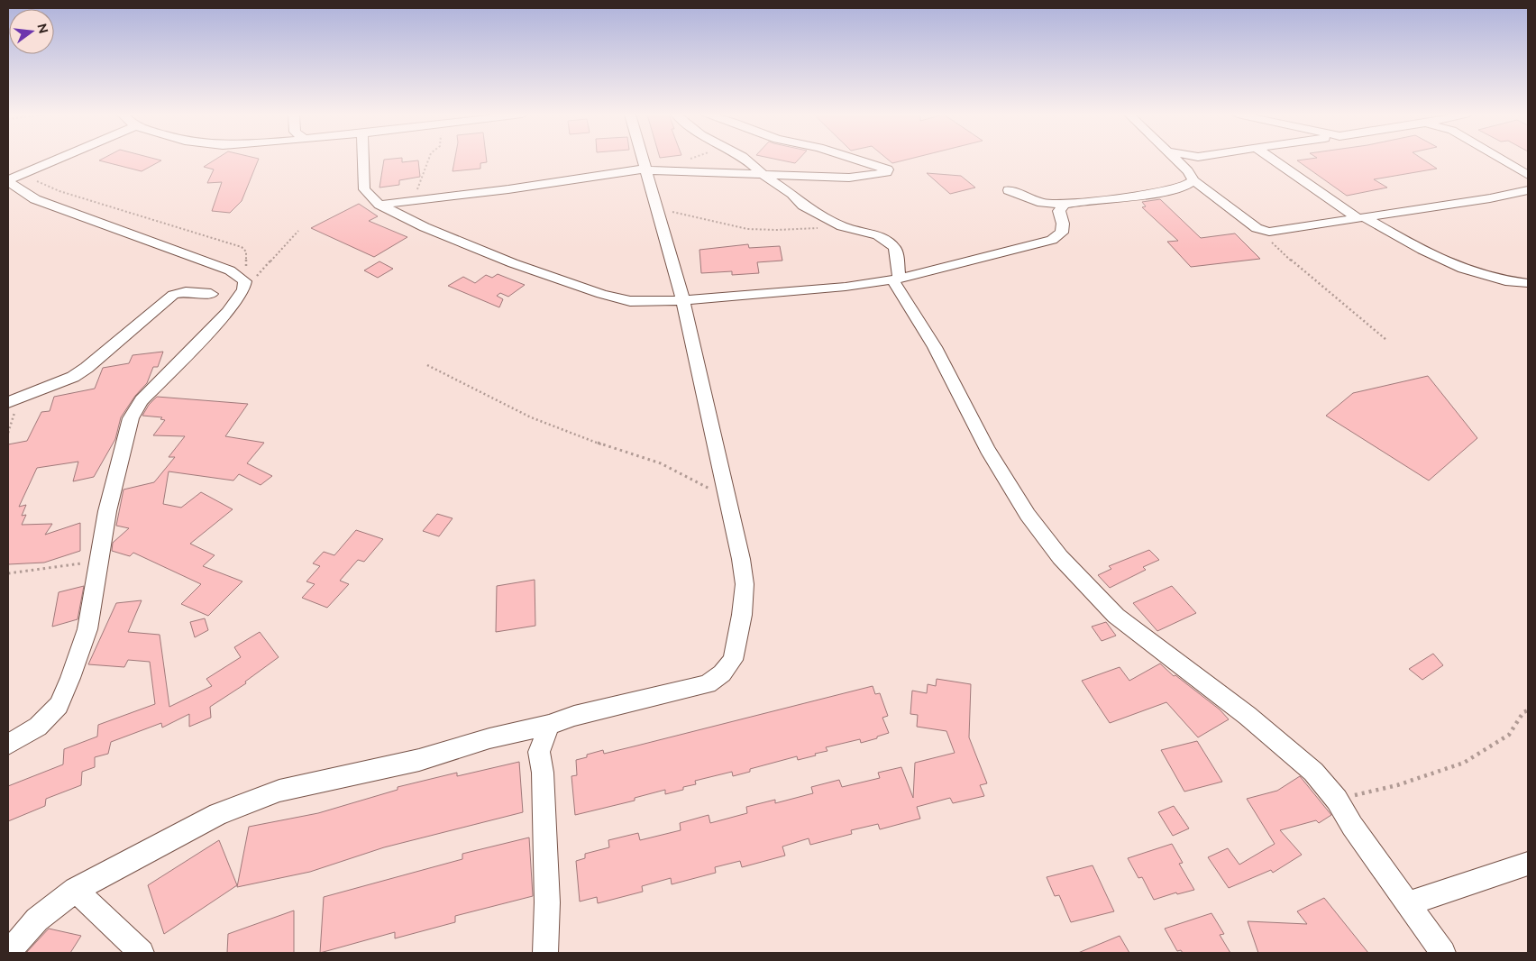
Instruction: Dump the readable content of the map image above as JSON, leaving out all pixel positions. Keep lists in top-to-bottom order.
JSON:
{
  "north": "right"
}
